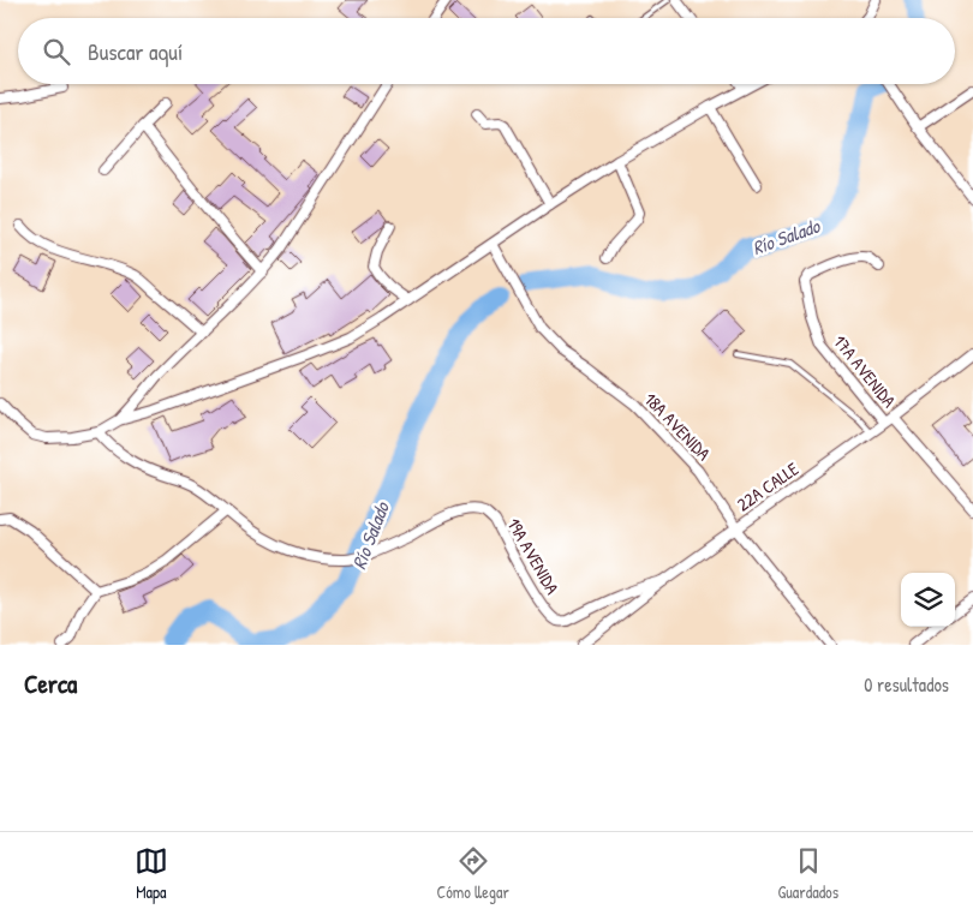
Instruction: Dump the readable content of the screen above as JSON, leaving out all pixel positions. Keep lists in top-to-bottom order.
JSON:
{
  "streets": {
    "street": [
      "17A AVENIDA",
      "18A AVENIDA",
      "22A CALLE",
      "19A AVENIDA"
    ]
  },
  "crossings": [
    ["17A AVENIDA", "22A CALLE"],
    ["18A AVENIDA", "22A CALLE"],
    ["22A CALLE", "19A AVENIDA"]
  ],
  "water": ["Río Salado"],
  "page": {
    "search": "Buscar aquí",
    "heading": ["Cerca", "0 resultados"],
    "nav": ["Mapa", "Cómo llegar", "Guardados"]
  }
}
